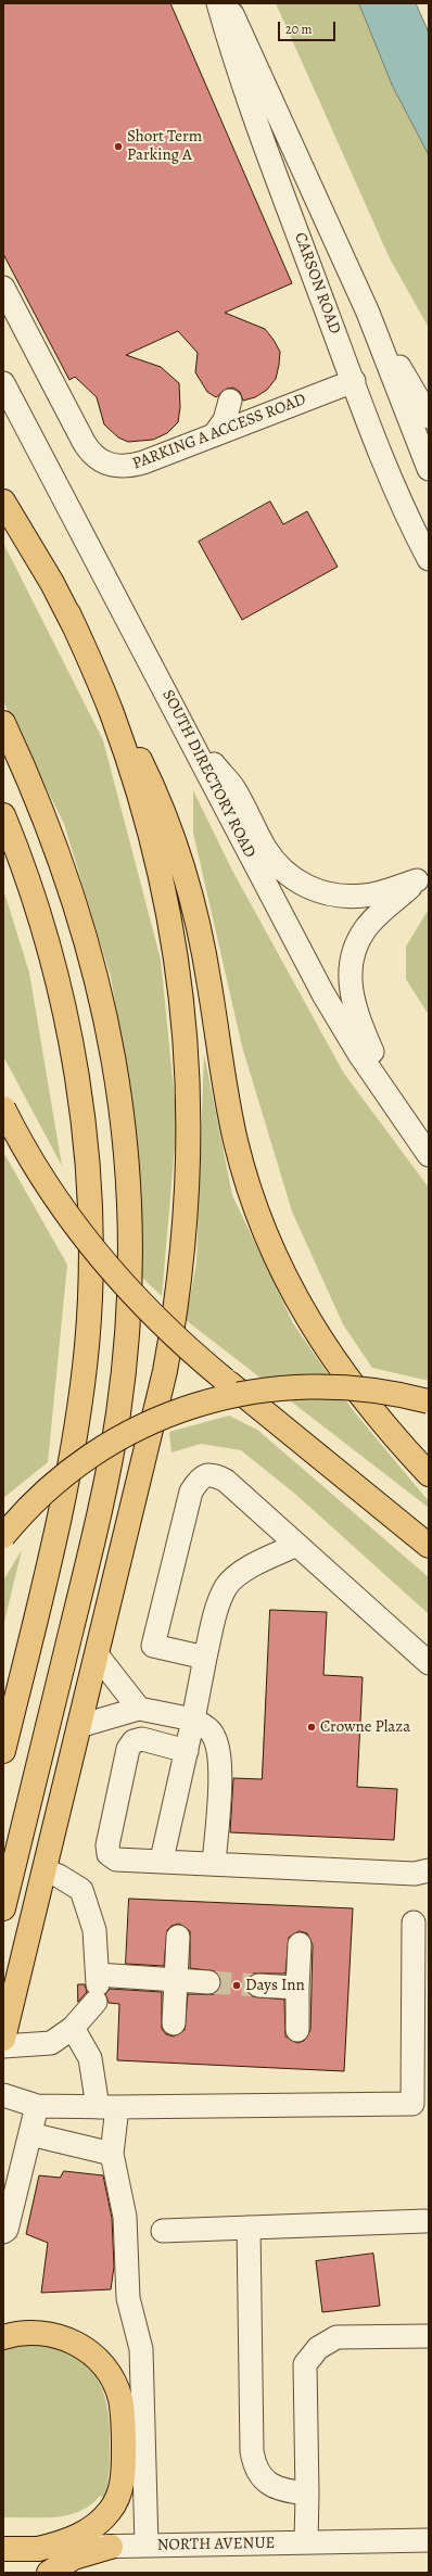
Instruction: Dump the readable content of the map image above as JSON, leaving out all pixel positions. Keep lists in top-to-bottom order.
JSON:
{
  "streets": {
    "main road": ["NORTH AVENUE"],
    "street": ["CARSON ROAD", "PARKING A ACCESS ROAD", "SOUTH DIRECTORY ROAD"]
  },
  "crossings": [
    ["CARSON ROAD", "PARKING A ACCESS ROAD"]
  ],
  "places": ["Short Term Parking A", "Crowne Plaza", "Days Inn"],
  "scale_bar": "20 m"
}
